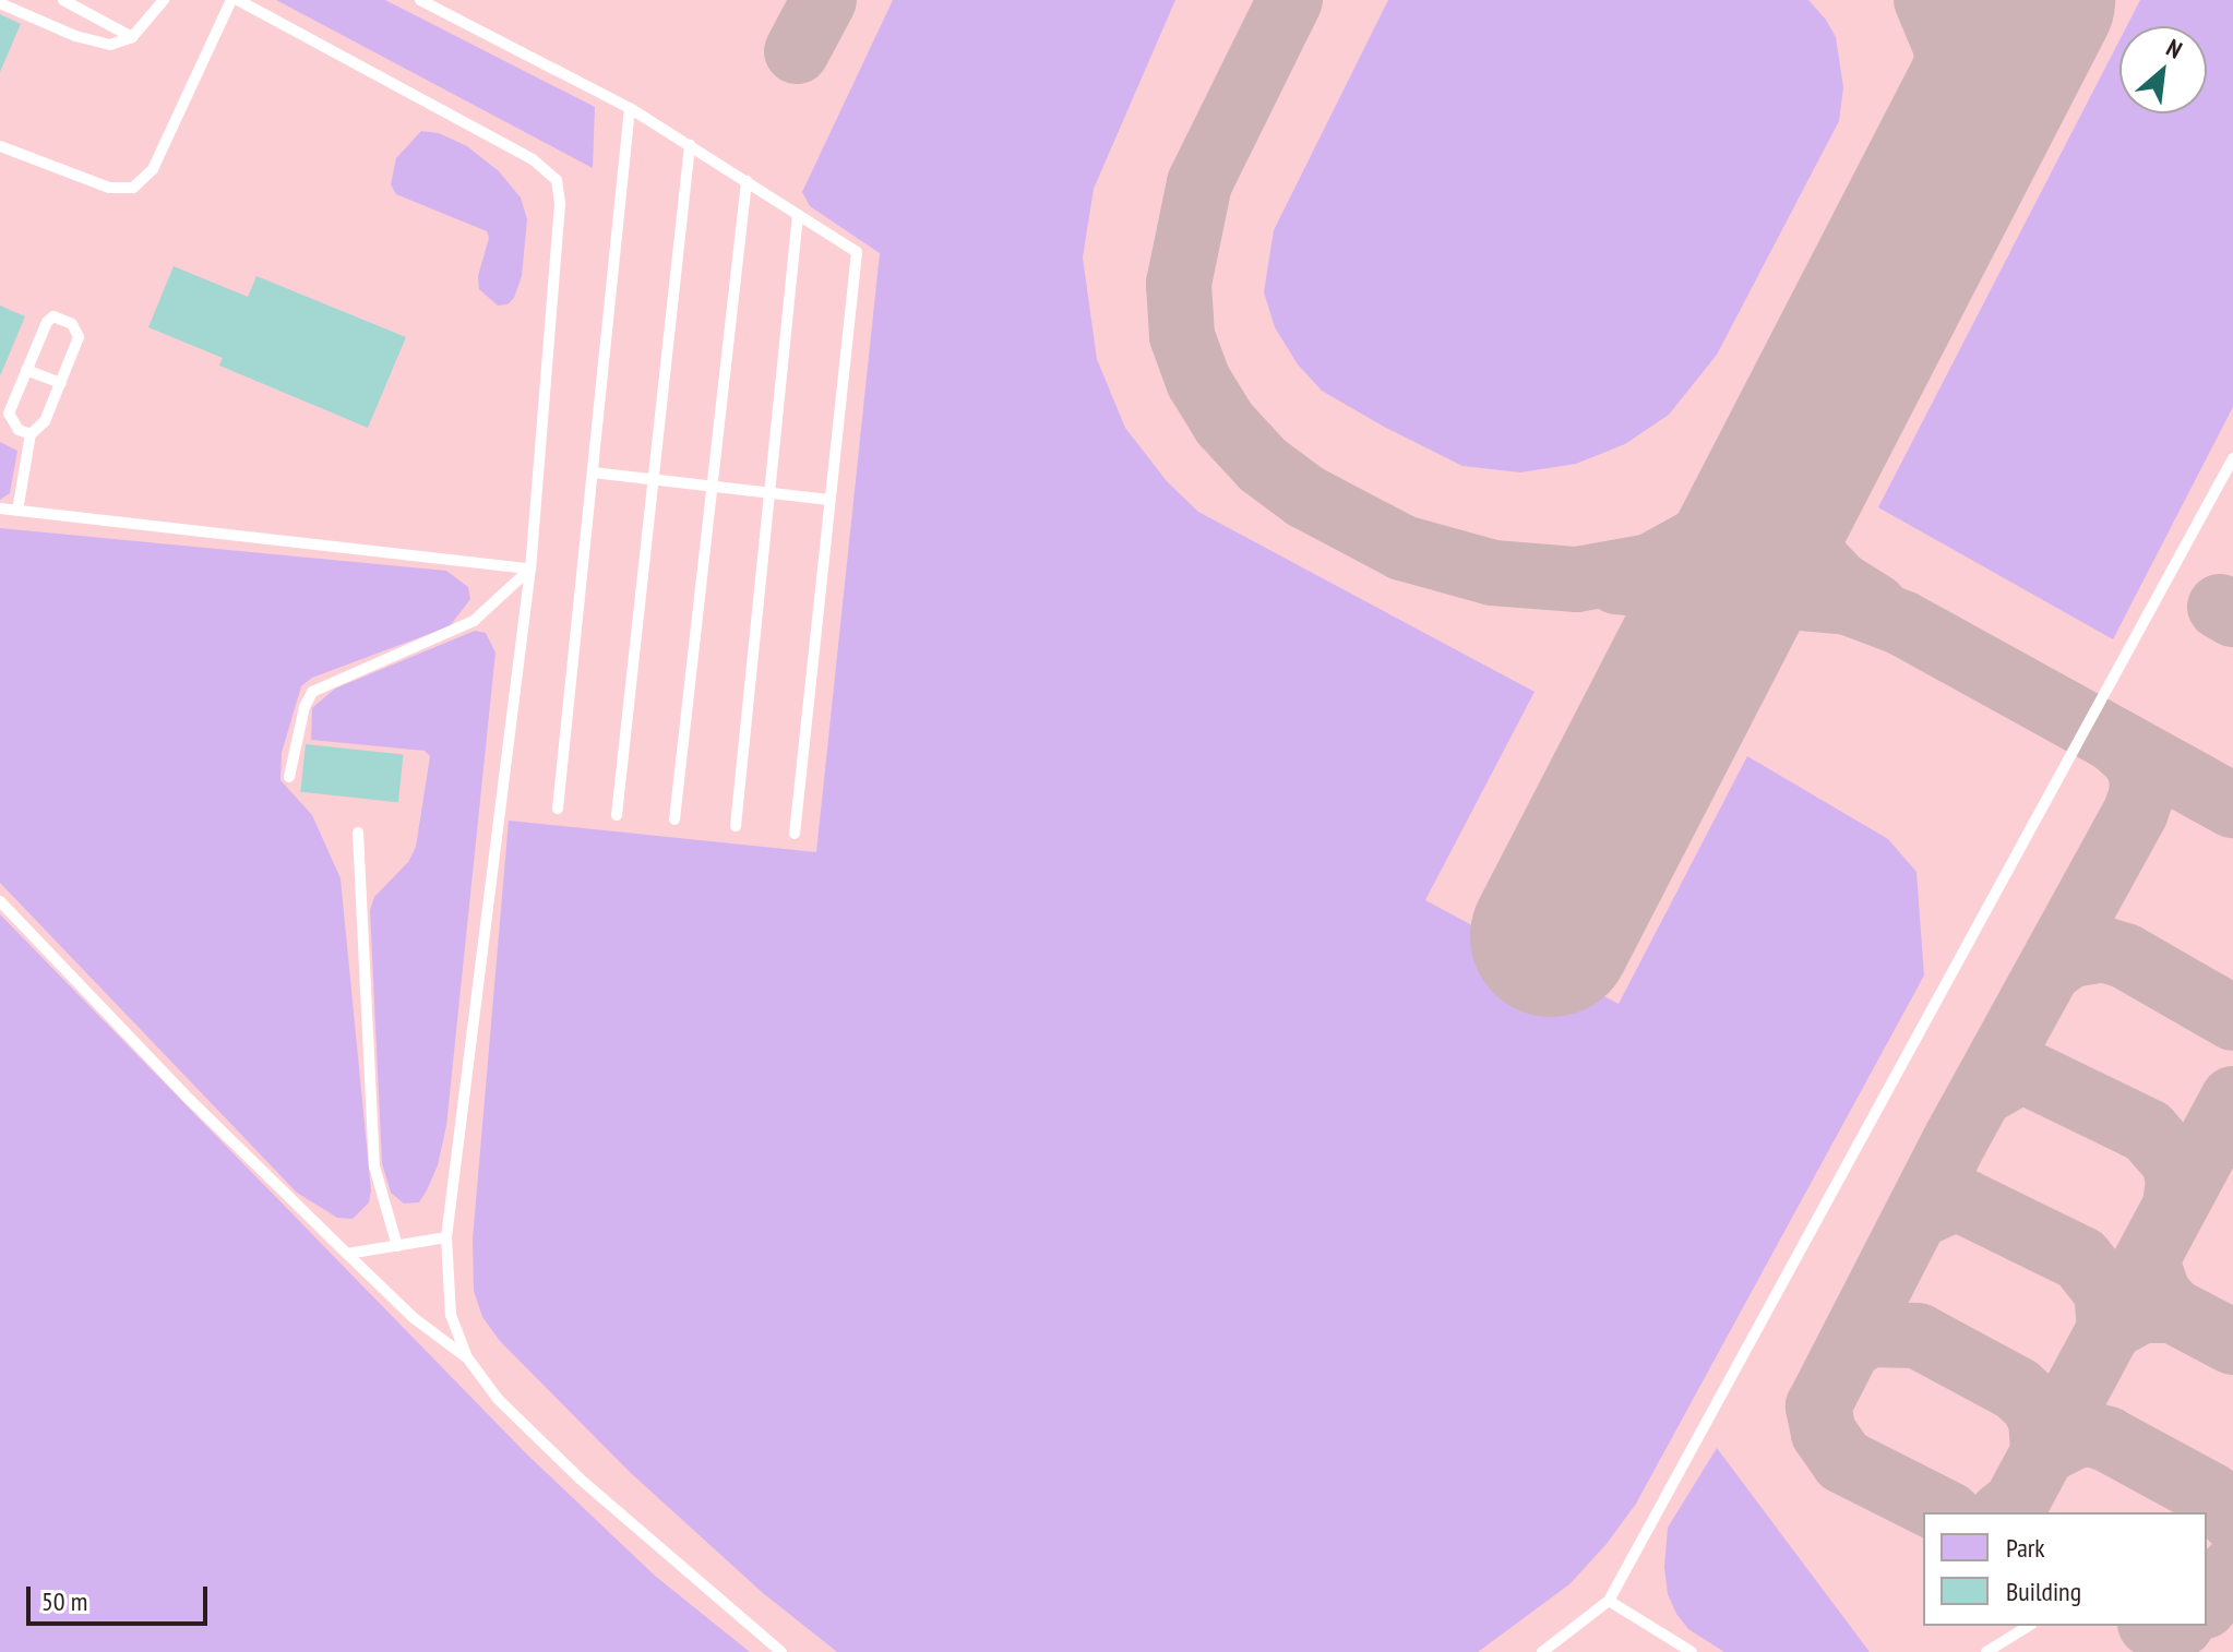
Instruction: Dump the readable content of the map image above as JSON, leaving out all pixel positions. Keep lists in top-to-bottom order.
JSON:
{
  "legend": ["Park", "Building"],
  "scale_bar": "50 m",
  "north": "top right"
}
